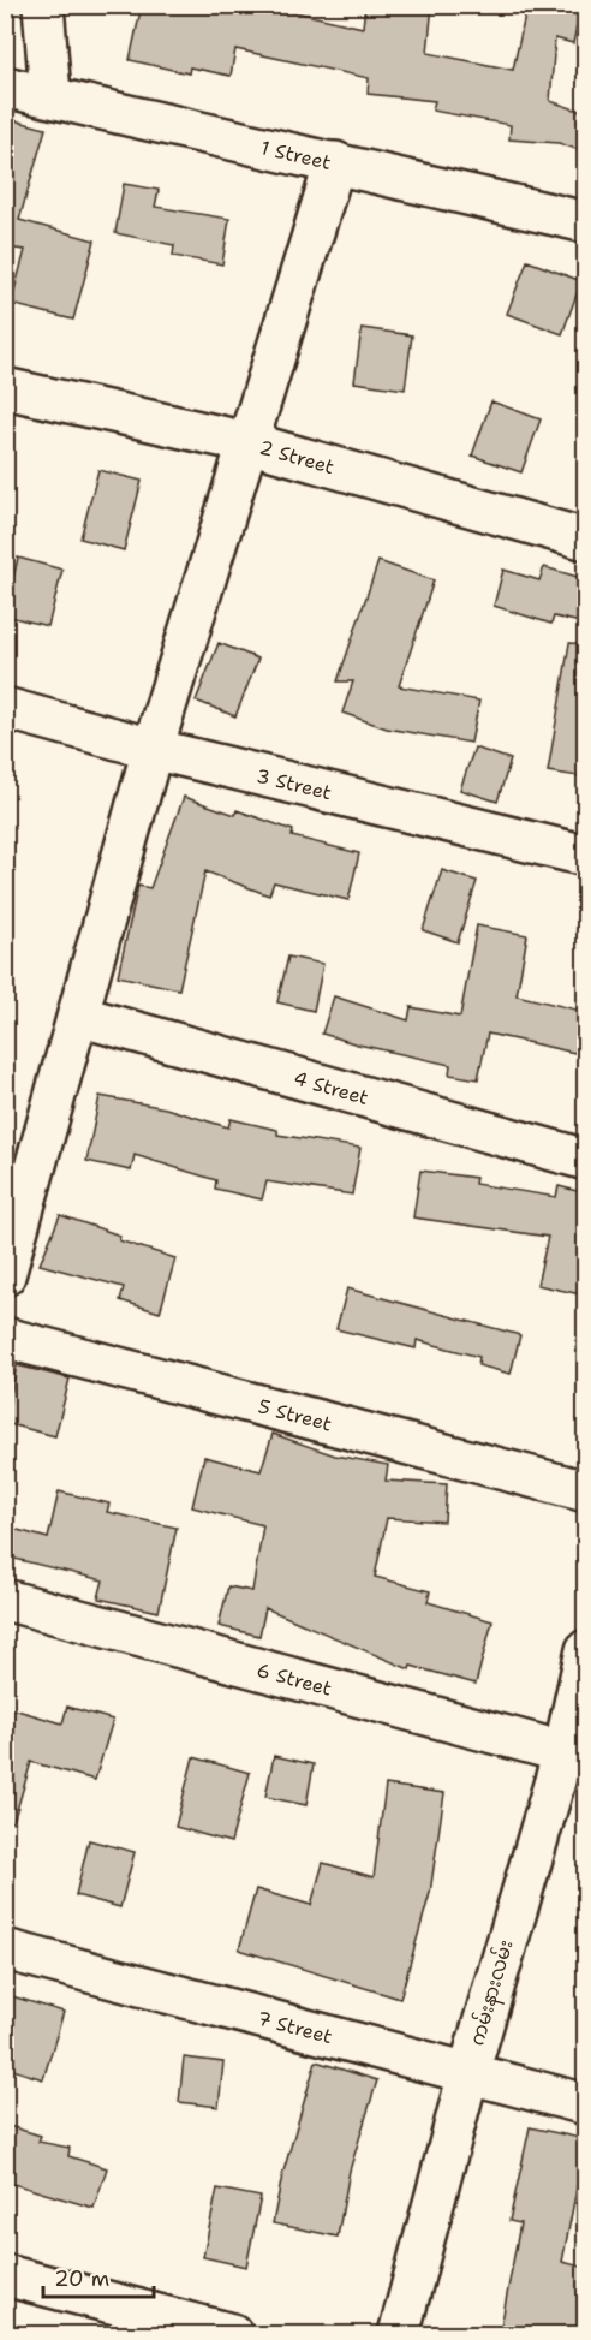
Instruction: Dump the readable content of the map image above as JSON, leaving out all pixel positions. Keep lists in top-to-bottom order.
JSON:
{
  "streets": {
    "street": [
      "1 Street",
      "2 Street",
      "3 Street",
      "4 Street",
      "5 Street",
      "6 Street",
      "ကမ်းနားလမ်း",
      "7 Street"
    ]
  },
  "crossings": [
    ["6 Street", "ကမ်းနားလမ်း"],
    ["ကမ်းနားလမ်း", "7 Street"]
  ],
  "scale_bar": "20 m"
}
